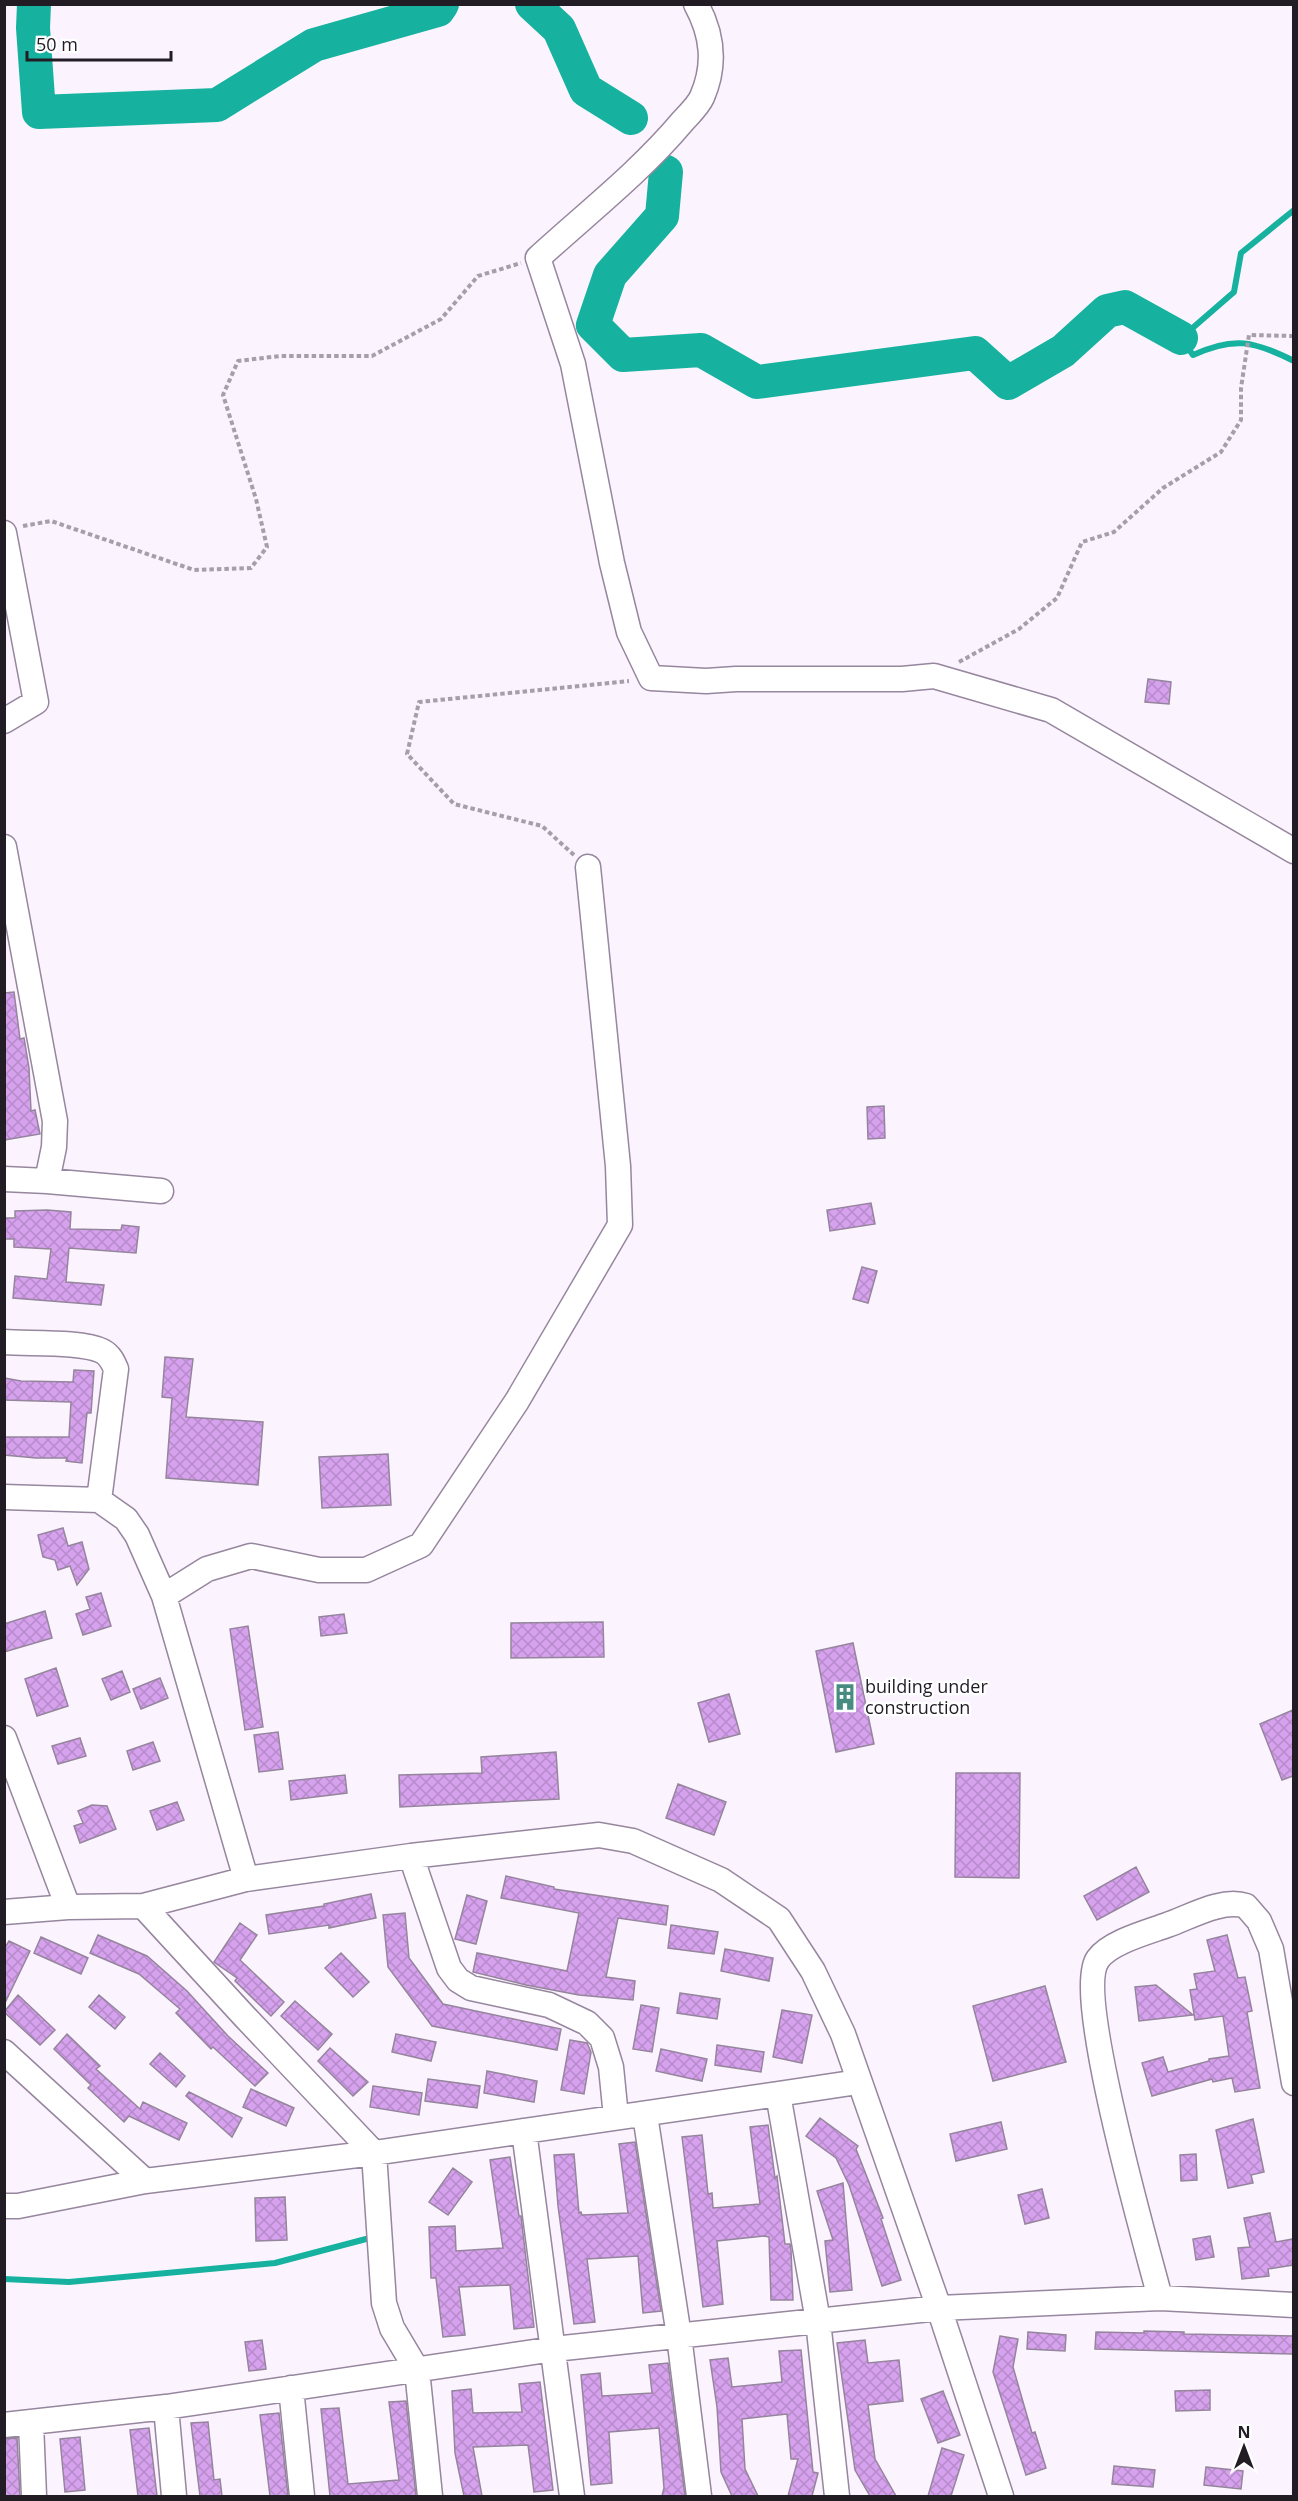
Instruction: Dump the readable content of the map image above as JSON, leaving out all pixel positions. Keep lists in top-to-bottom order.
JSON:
{
  "places": {
    "building": ["building under construction"]
  },
  "scale_bar": "50 m",
  "north": "top"
}
